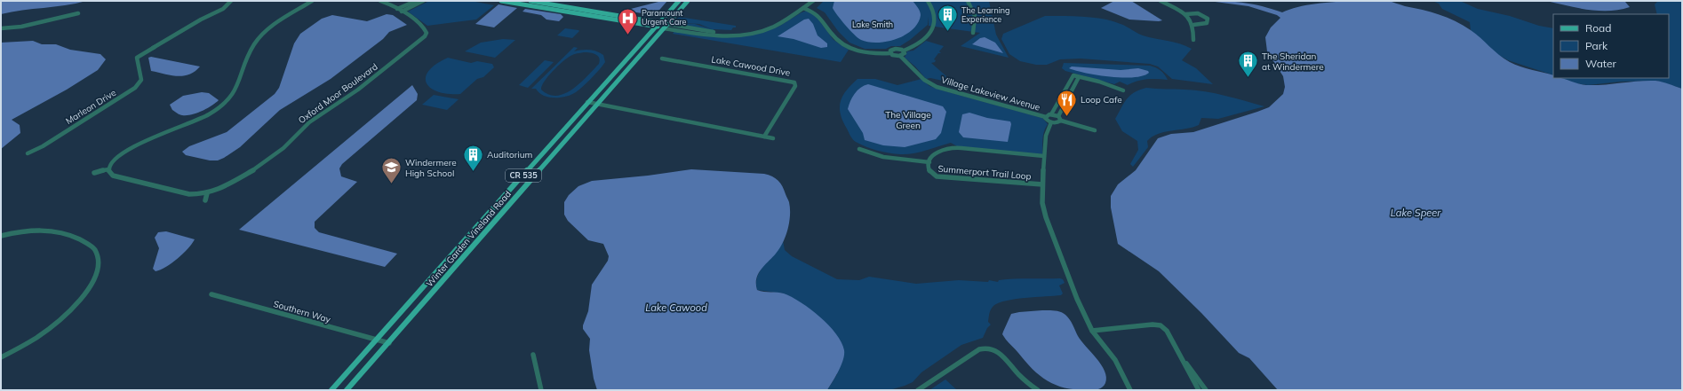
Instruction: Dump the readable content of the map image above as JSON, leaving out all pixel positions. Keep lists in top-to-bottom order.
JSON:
{
  "streets": {
    "main road": ["CR 535", "Winter Garden Vineland Road"],
    "street": [
      "Lake Cawood Drive",
      "Oxford Moor Boulevard",
      "Village Lakeview Avenue",
      "Marleon Drive",
      "Summerport Trail Loop",
      "Southern Way"
    ]
  },
  "crossings": [
    ["Winter Garden Vineland Road", "Southern Way"]
  ],
  "water": ["Lake Speer", "Lake Cawood"],
  "parks": ["Lake Smith", "The Village Green"],
  "places": {
    "building": ["The Learning Experience", "The Sheridan at Windermere", "Auditorium"],
    "hospital": ["Paramount Urgent Care"],
    "restaurant": ["Loop Cafe"],
    "school or university": ["Windermere High School"]
  },
  "legend": ["Road", "Park", "Water"]
}
